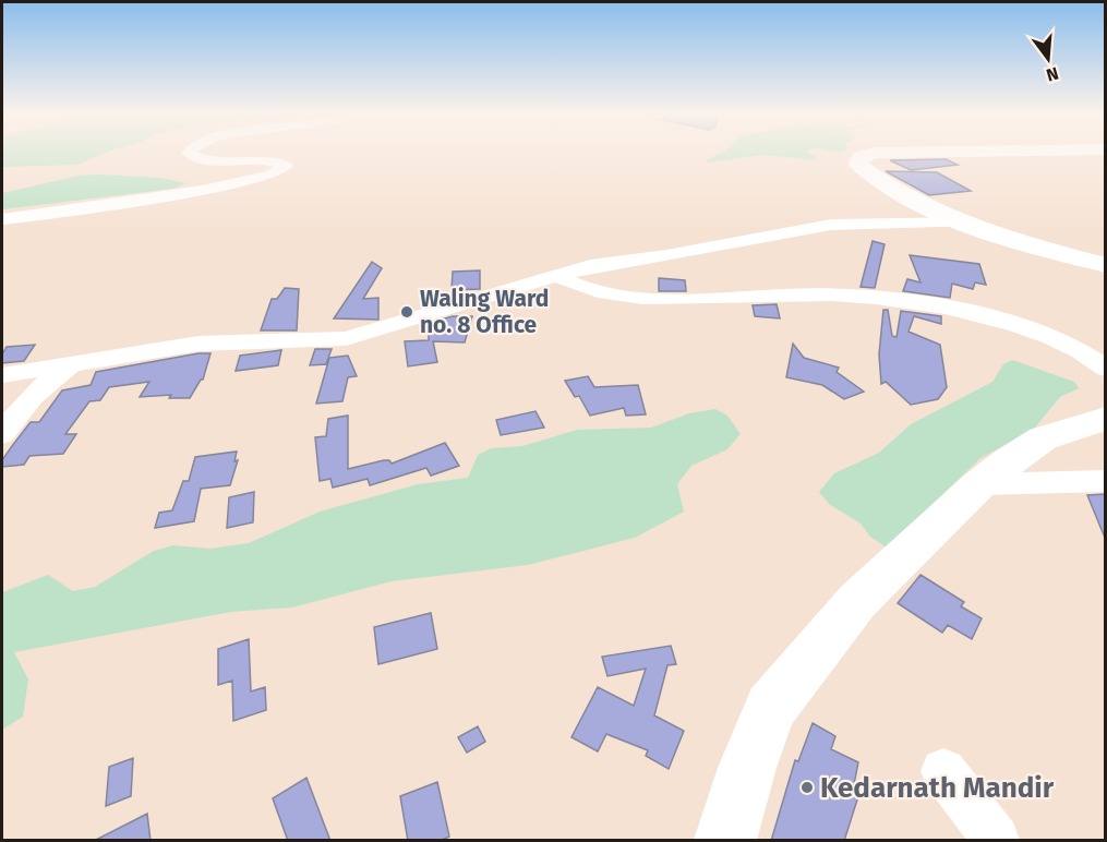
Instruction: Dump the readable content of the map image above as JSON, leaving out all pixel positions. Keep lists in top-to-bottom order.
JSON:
{
  "places": ["Waling Ward no. 8 Office", "Kedarnath Mandir"],
  "north": "bottom"
}
